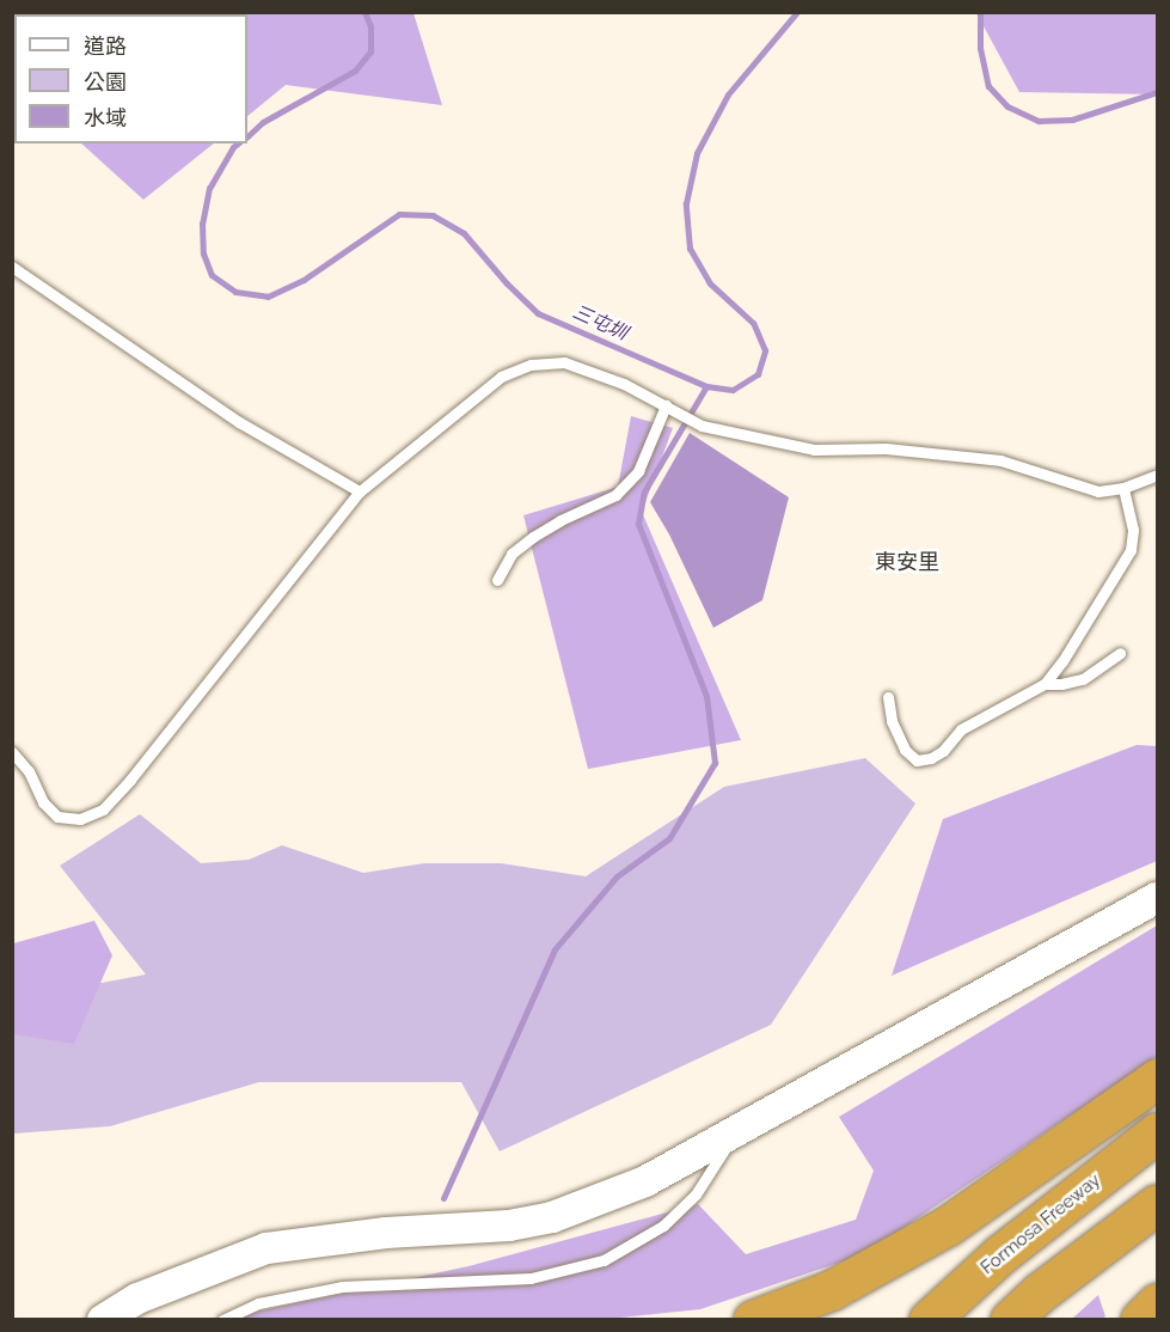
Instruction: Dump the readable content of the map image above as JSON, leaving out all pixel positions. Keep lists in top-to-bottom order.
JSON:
{
  "streets": {
    "highway": ["Formosa Freeway"]
  },
  "districts": ["東安里"],
  "water": ["三屯圳"],
  "legend": ["道路", "公園", "水域"]
}
